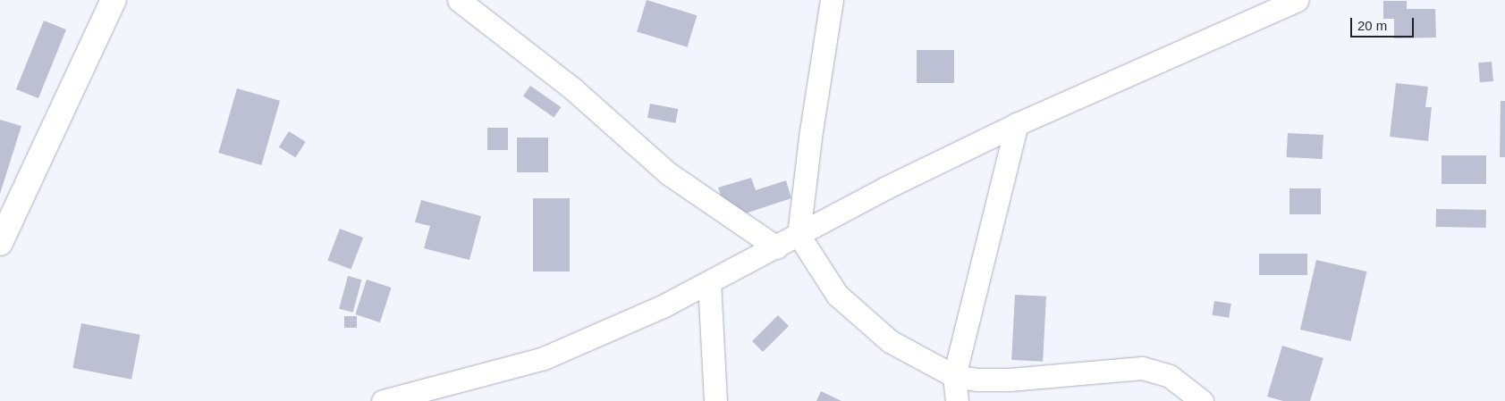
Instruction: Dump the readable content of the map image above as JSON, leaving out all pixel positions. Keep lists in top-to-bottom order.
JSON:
{
  "scale_bar": "20 m"
}
